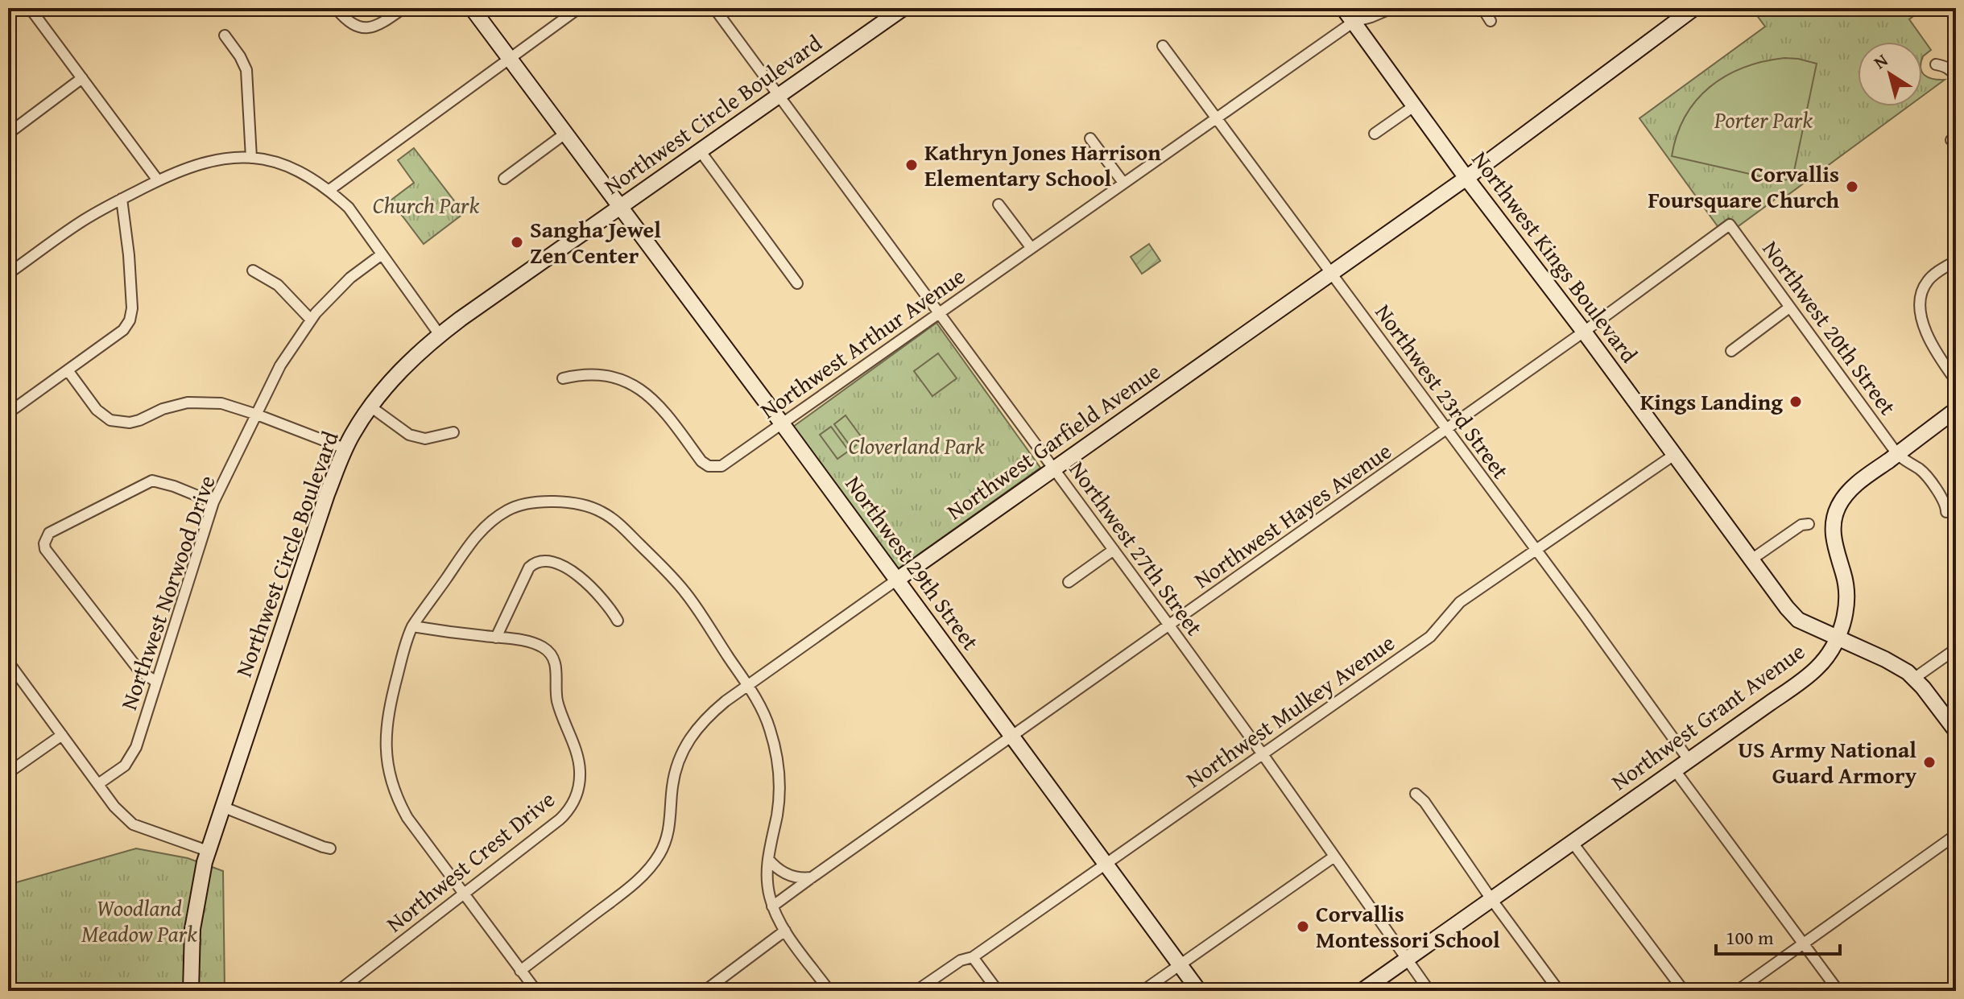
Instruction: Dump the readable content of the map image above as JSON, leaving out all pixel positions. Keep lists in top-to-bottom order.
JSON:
{
  "streets": {
    "street": [
      "Northwest Circle Boulevard",
      "Northwest Kings Boulevard",
      "Northwest 20th Street",
      "Northwest Arthur Avenue",
      "Northwest 23rd Street",
      "Northwest Garfield Avenue",
      "Northwest Hayes Avenue",
      "Northwest 27th Street",
      "Northwest 29th Street",
      "Northwest Norwood Drive",
      "Northwest Mulkey Avenue",
      "Northwest Grant Avenue",
      "Northwest Crest Drive"
    ]
  },
  "crossings": [
    ["Northwest Circle Boulevard", "Northwest 27th Street"],
    ["Northwest Circle Boulevard", "Northwest 29th Street"],
    ["Northwest Kings Boulevard", "Northwest Arthur Avenue"],
    ["Northwest Kings Boulevard", "Northwest Garfield Avenue"],
    ["Northwest Kings Boulevard", "Northwest Hayes Avenue"],
    ["Northwest Kings Boulevard", "Northwest Mulkey Avenue"],
    ["Northwest Kings Boulevard", "Northwest Grant Avenue"],
    ["Northwest 20th Street", "Northwest Hayes Avenue"],
    ["Northwest 20th Street", "Northwest Grant Avenue"],
    ["Northwest Arthur Avenue", "Northwest 23rd Street"],
    ["Northwest Arthur Avenue", "Northwest 27th Street"],
    ["Northwest Arthur Avenue", "Northwest 29th Street"],
    ["Northwest 23rd Street", "Northwest Garfield Avenue"],
    ["Northwest 23rd Street", "Northwest Hayes Avenue"],
    ["Northwest 23rd Street", "Northwest Mulkey Avenue"],
    ["Northwest 23rd Street", "Northwest Grant Avenue"],
    ["Northwest Garfield Avenue", "Northwest 27th Street"],
    ["Northwest Garfield Avenue", "Northwest 29th Street"],
    ["Northwest Hayes Avenue", "Northwest 27th Street"],
    ["Northwest Hayes Avenue", "Northwest 29th Street"],
    ["Northwest 27th Street", "Northwest Mulkey Avenue"],
    ["Northwest 27th Street", "Northwest Grant Avenue"],
    ["Northwest 29th Street", "Northwest Mulkey Avenue"]
  ],
  "parks": [
    "Porter Park",
    "Church Park",
    "Cloverland Park",
    "Woodland Meadow Park"
  ],
  "places": [
    "Kathryn Jones Harrison Elementary School",
    "Corvallis Foursquare Church",
    "Sangha Jewel Zen Center",
    "Kings Landing",
    "US Army National Guard Armory",
    "Corvallis Montessori School"
  ],
  "scale_bar": "100 m",
  "north": "top left"
}
